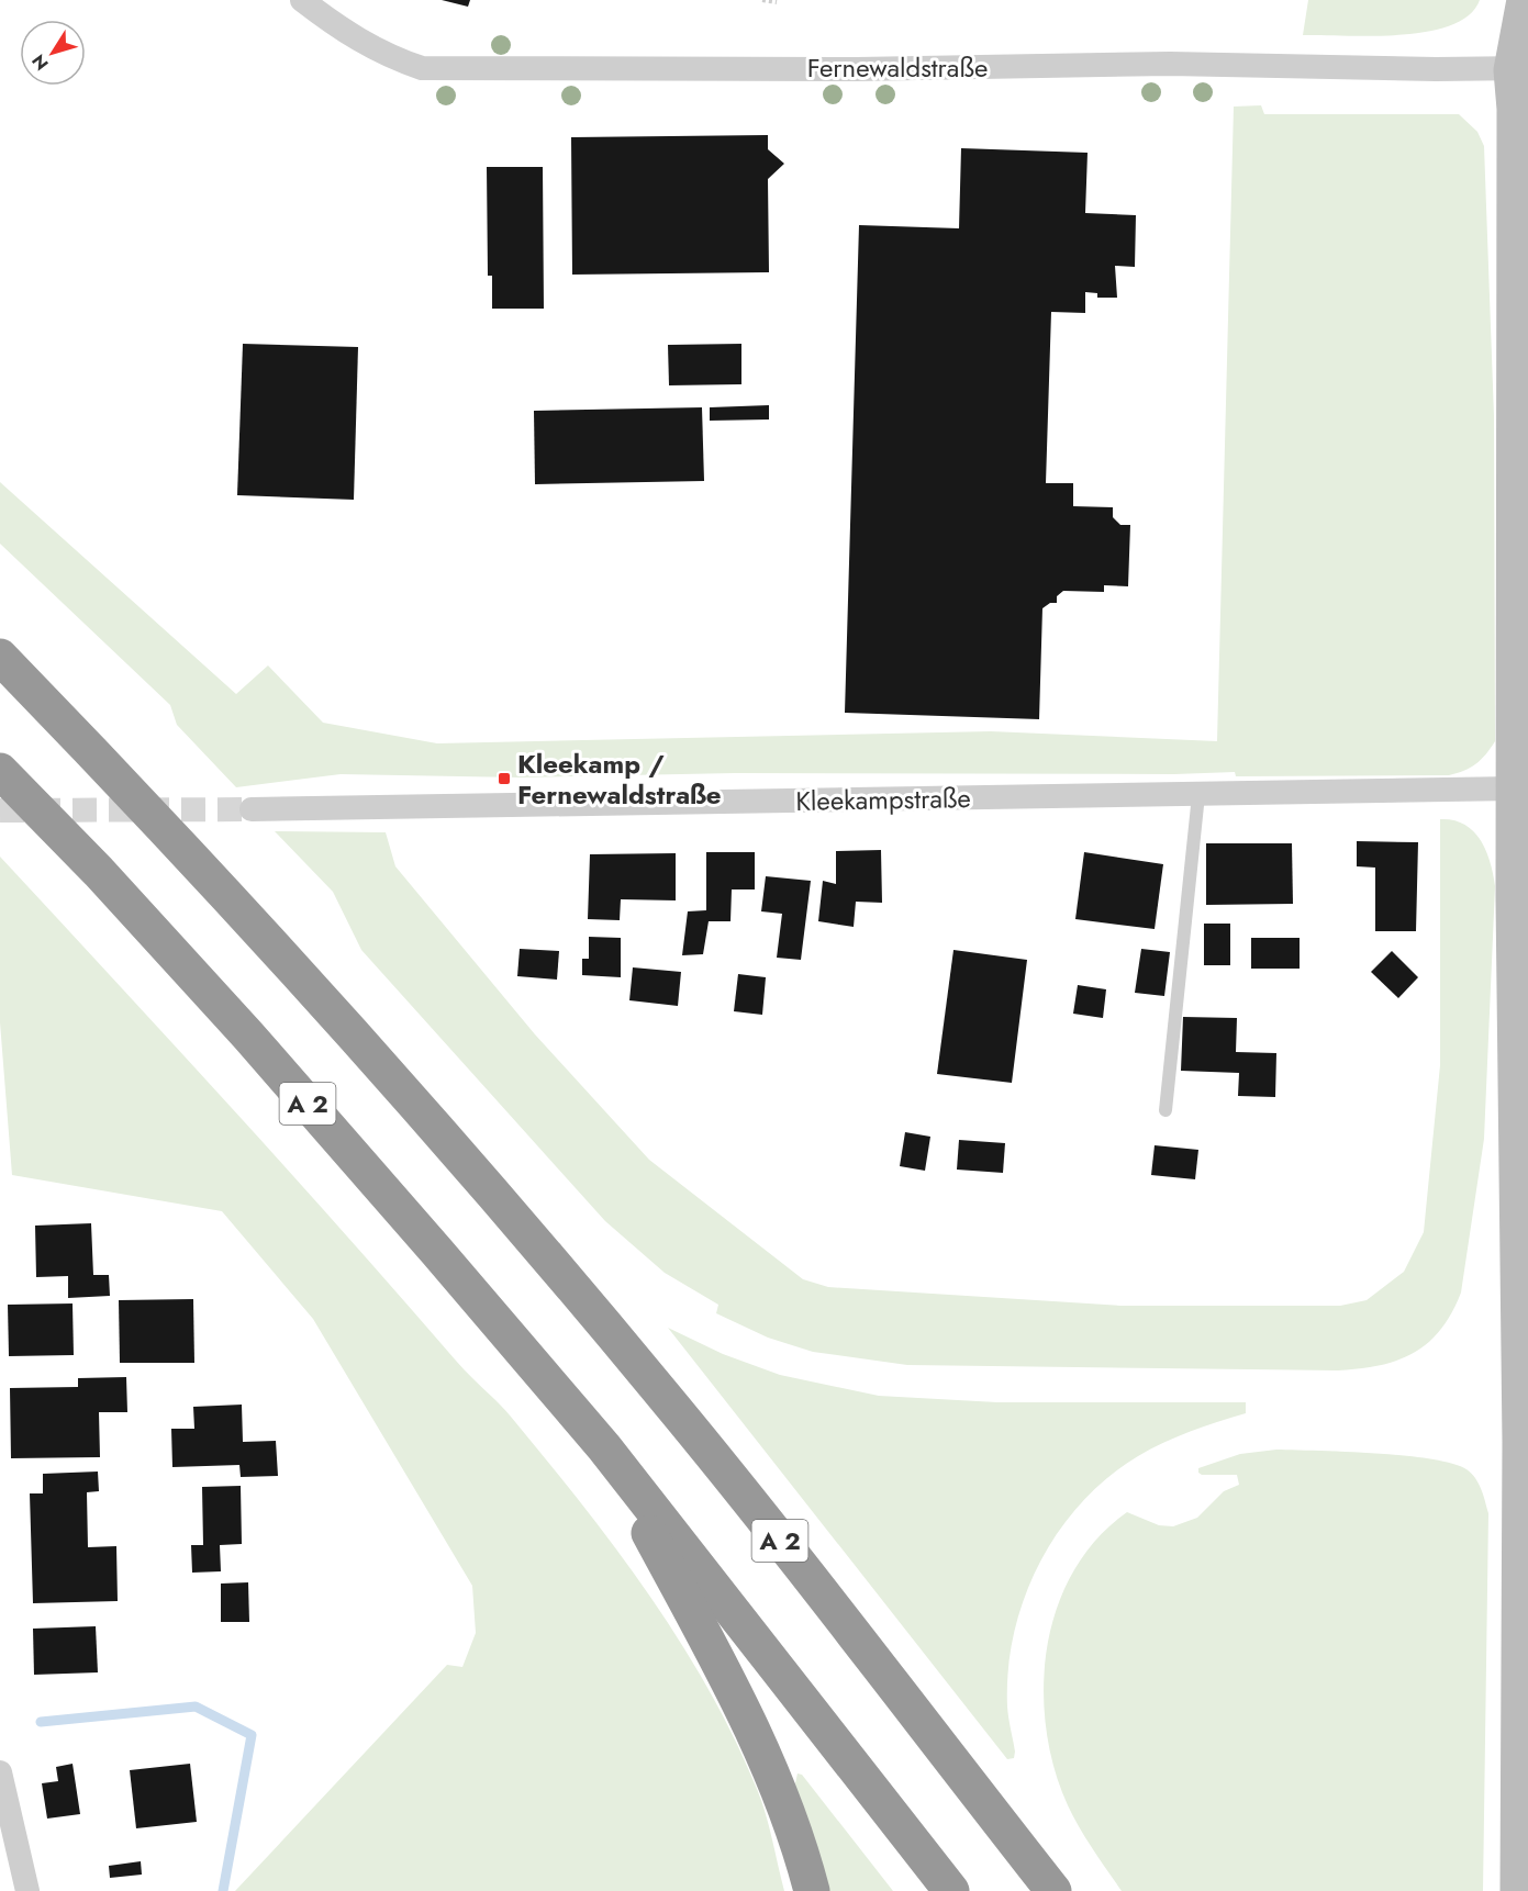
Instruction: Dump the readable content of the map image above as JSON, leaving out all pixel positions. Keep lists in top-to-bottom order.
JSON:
{
  "streets": {
    "highway": ["A 2"],
    "street": ["Fernewaldstraße", "Kleekampstraße"]
  },
  "places": {
    "transit": ["Kleekamp / Fernewaldstraße"]
  },
  "north": "bottom left"
}
